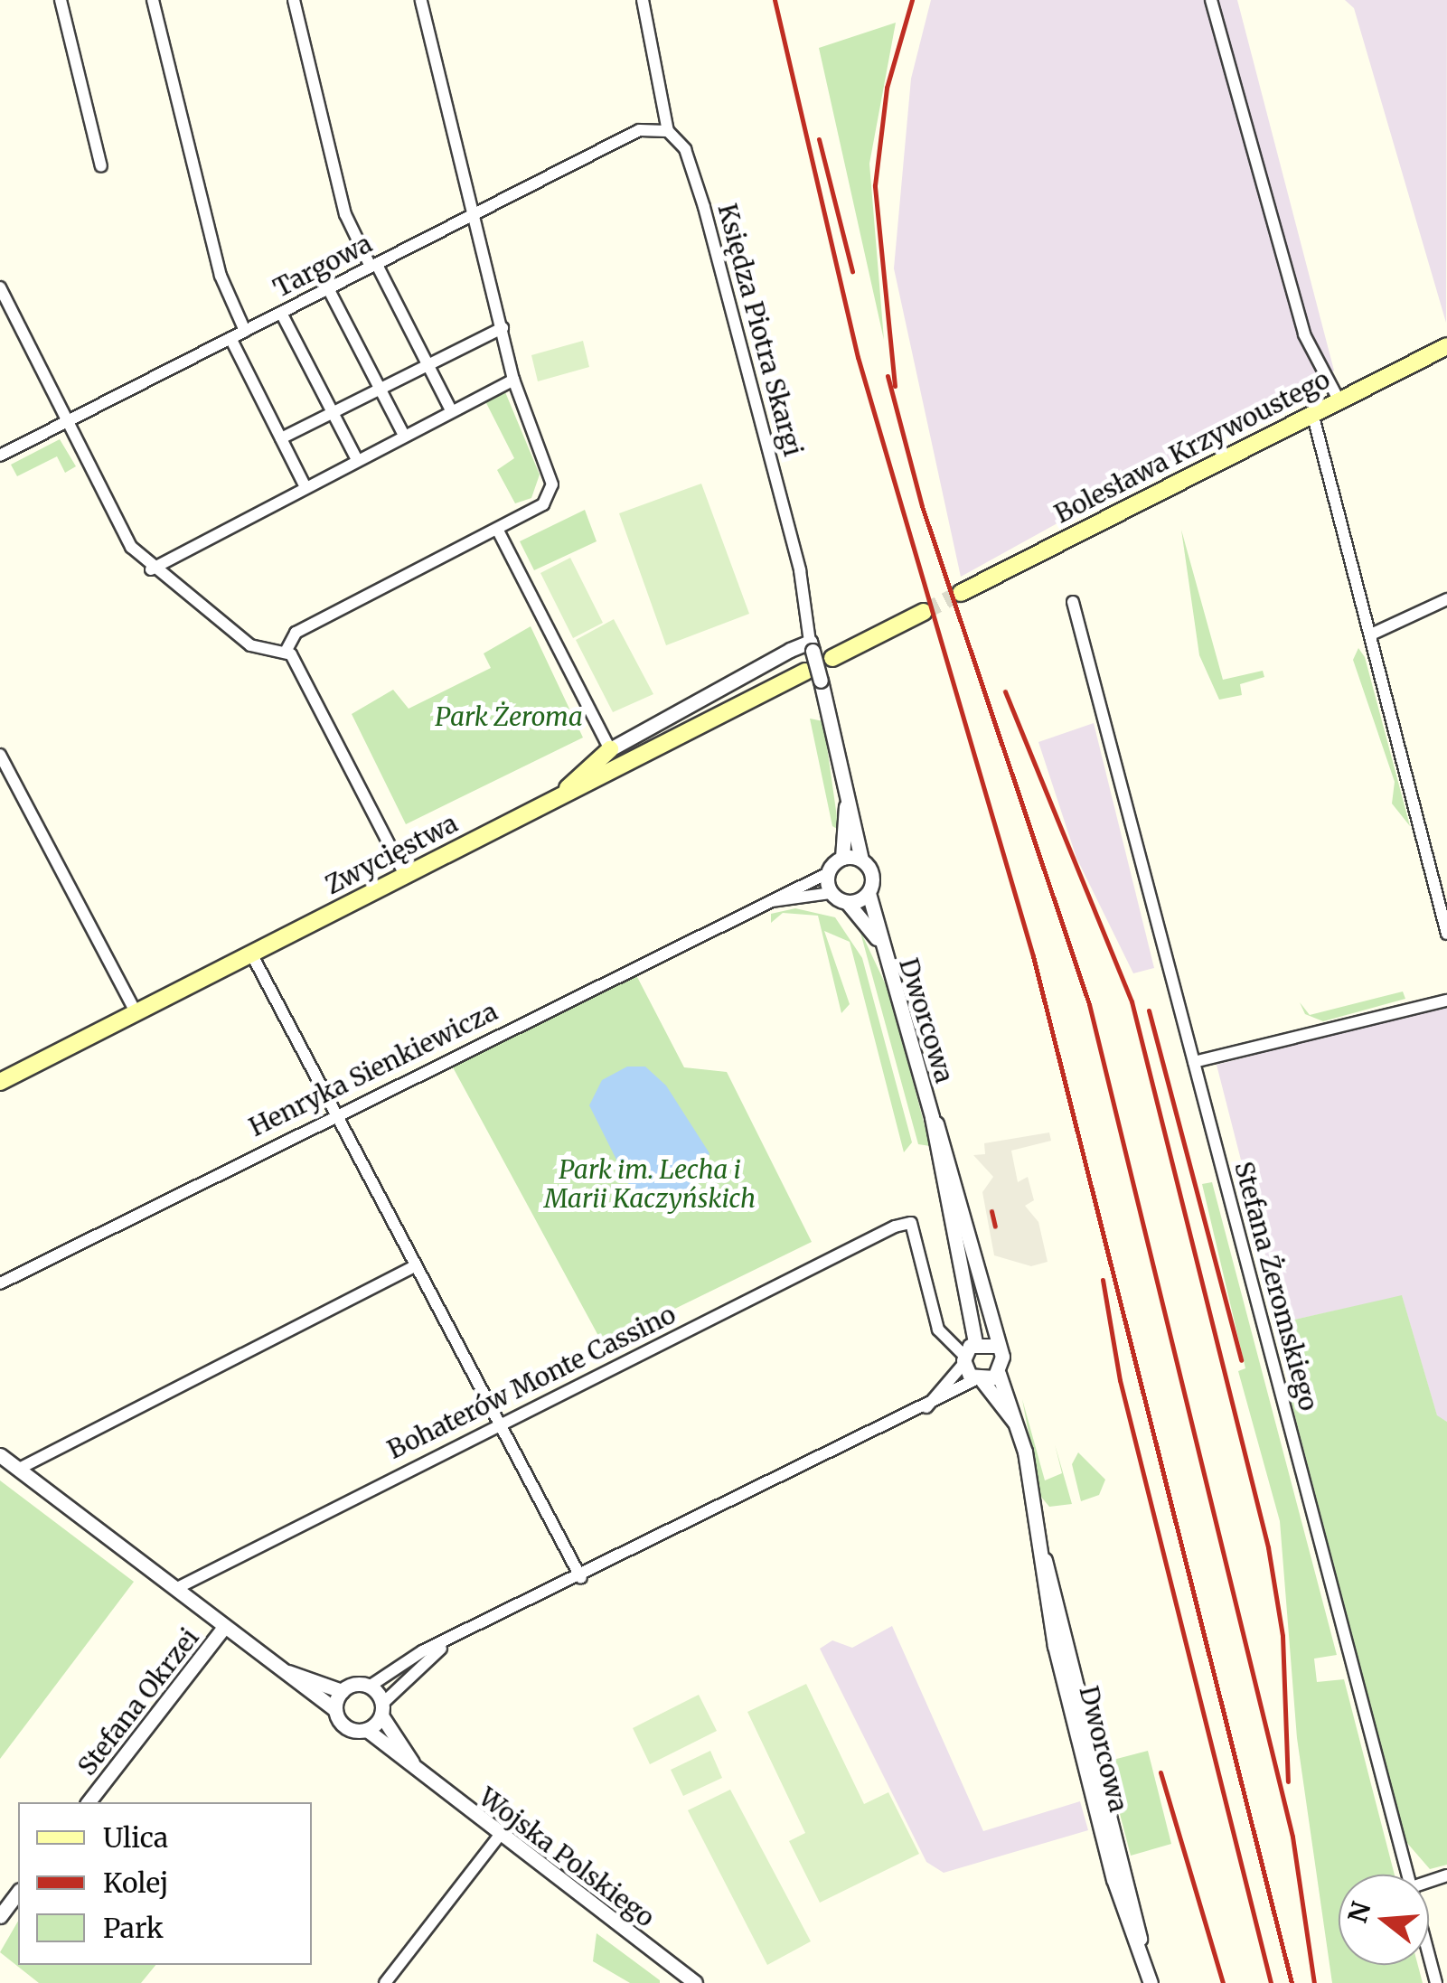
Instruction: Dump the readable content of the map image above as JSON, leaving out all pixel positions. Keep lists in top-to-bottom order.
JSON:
{
  "streets": {
    "main road": ["Bolesława Krzywoustego", "Zwycięstwa"],
    "street": [
      "Targowa",
      "Księdza Piotra Skargi",
      "Dworcowa",
      "Henryka Sienkiewicza",
      "Stefana Żeromskiego",
      "Bohaterów Monte Cassino",
      "Stefana Okrzei",
      "Wojska Polskiego"
    ]
  },
  "crossings": [
    ["Targowa", "Księdza Piotra Skargi"],
    ["Księdza Piotra Skargi", "Zwycięstwa"],
    ["Dworcowa", "Henryka Sienkiewicza"],
    ["Dworcowa", "Bohaterów Monte Cassino"]
  ],
  "parks": ["Park Żeroma", "Park im. Lecha i Marii Kaczyńskich"],
  "legend": ["Ulica", "Kolej", "Park"],
  "north": "left"
}
